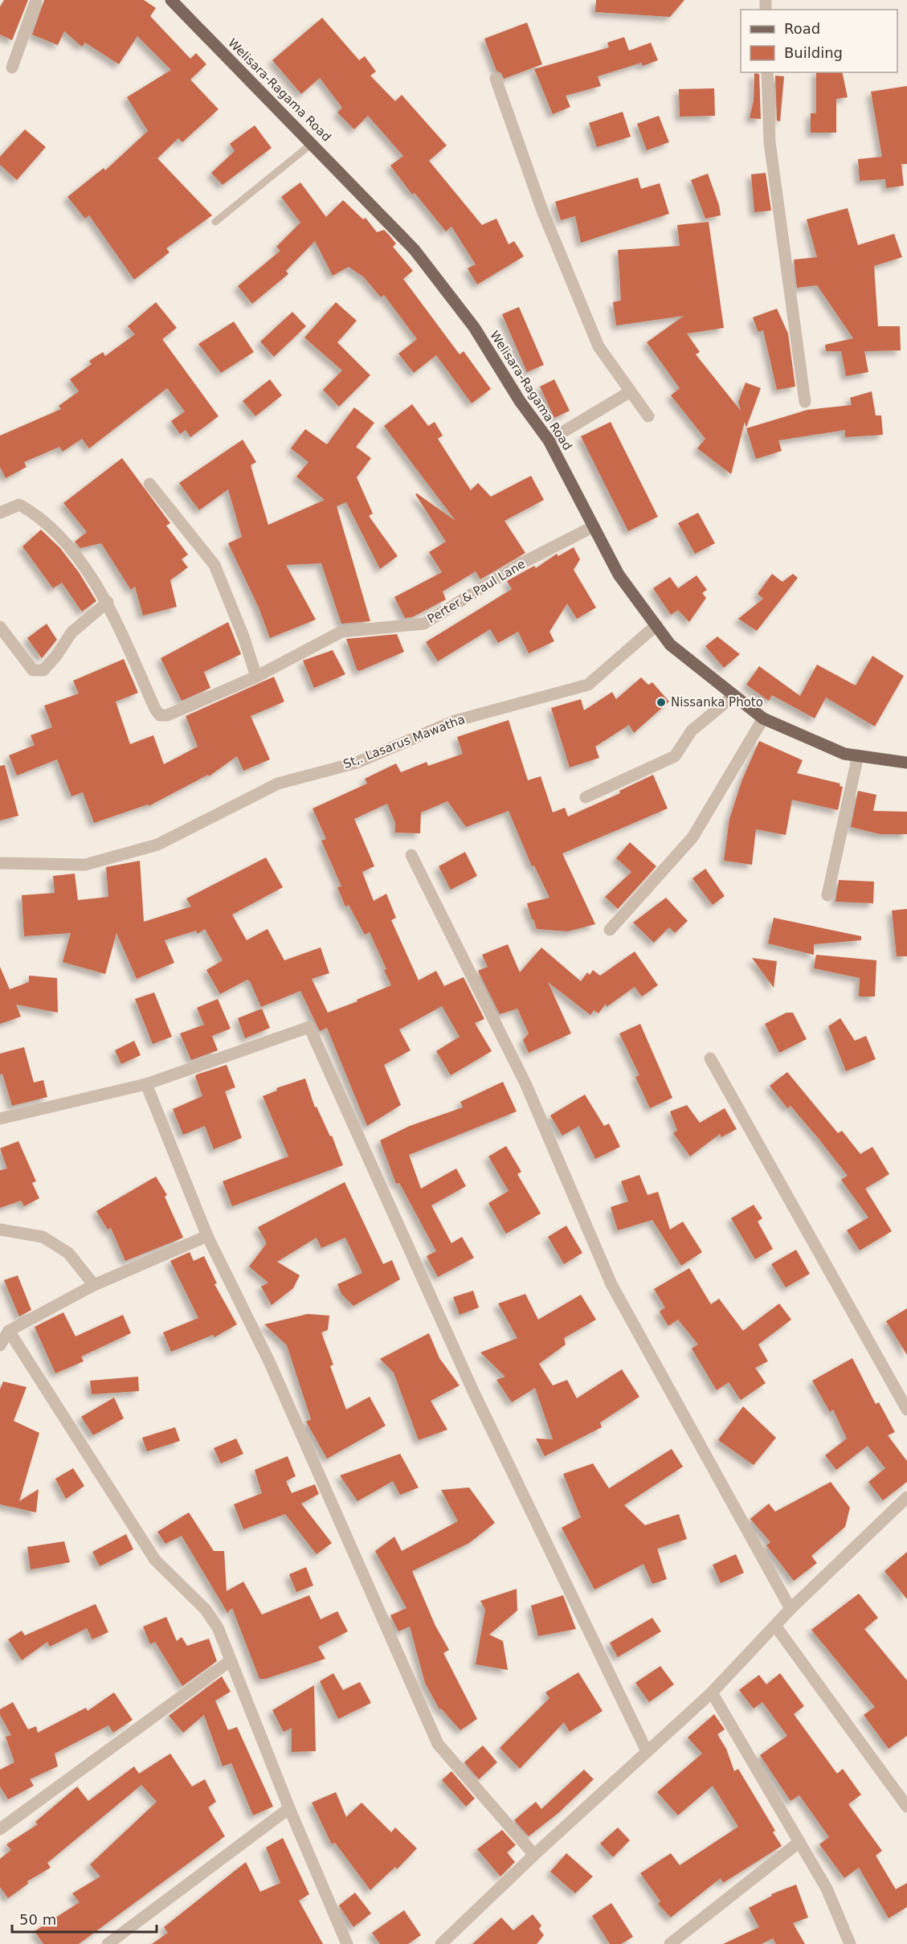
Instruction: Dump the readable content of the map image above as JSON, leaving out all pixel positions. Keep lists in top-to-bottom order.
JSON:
{
  "streets": {
    "main road": ["Welisara-Ragama Road"],
    "street": ["Perter & Paul Lane", "St,. Lasarus Mawatha"]
  },
  "crossings": [
    ["Welisara-Ragama Road", "Perter & Paul Lane"],
    ["Welisara-Ragama Road", "St,. Lasarus Mawatha"]
  ],
  "places": ["Nissanka Photo"],
  "legend": ["Road", "Building"],
  "scale_bar": "50 m"
}
